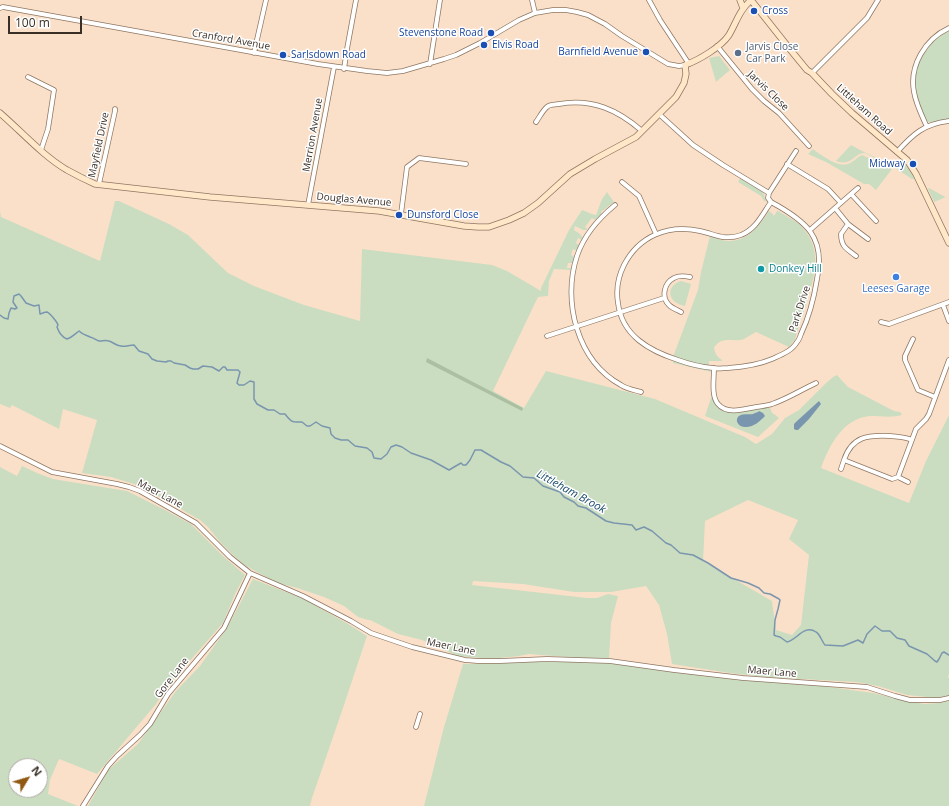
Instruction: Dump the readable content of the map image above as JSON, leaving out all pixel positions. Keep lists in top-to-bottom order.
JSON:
{
  "streets": {
    "street": [
      "Cranford Avenue",
      "Jarvis Close",
      "Littleham Road",
      "Merrion Avenue",
      "Mayfield Drive",
      "Douglas Avenue",
      "Park Drive",
      "Maer Lane",
      "Gore Lane"
    ]
  },
  "crossings": [
    ["Cranford Avenue", "Merrion Avenue"],
    ["Cranford Avenue", "Douglas Avenue"],
    ["Merrion Avenue", "Douglas Avenue"],
    ["Mayfield Drive", "Douglas Avenue"],
    ["Maer Lane", "Gore Lane"]
  ],
  "water": ["Littleham Brook"],
  "places": [
    "Cross",
    "Stevenstone Road",
    "Elvis Road",
    "Barnfield Avenue",
    "Jarvis Close Car Park",
    "Sarlsdown Road",
    "Midway",
    "Dunsford Close",
    "Donkey Hill",
    "Leeses Garage"
  ],
  "scale_bar": "100 m",
  "north": "top right"
}
